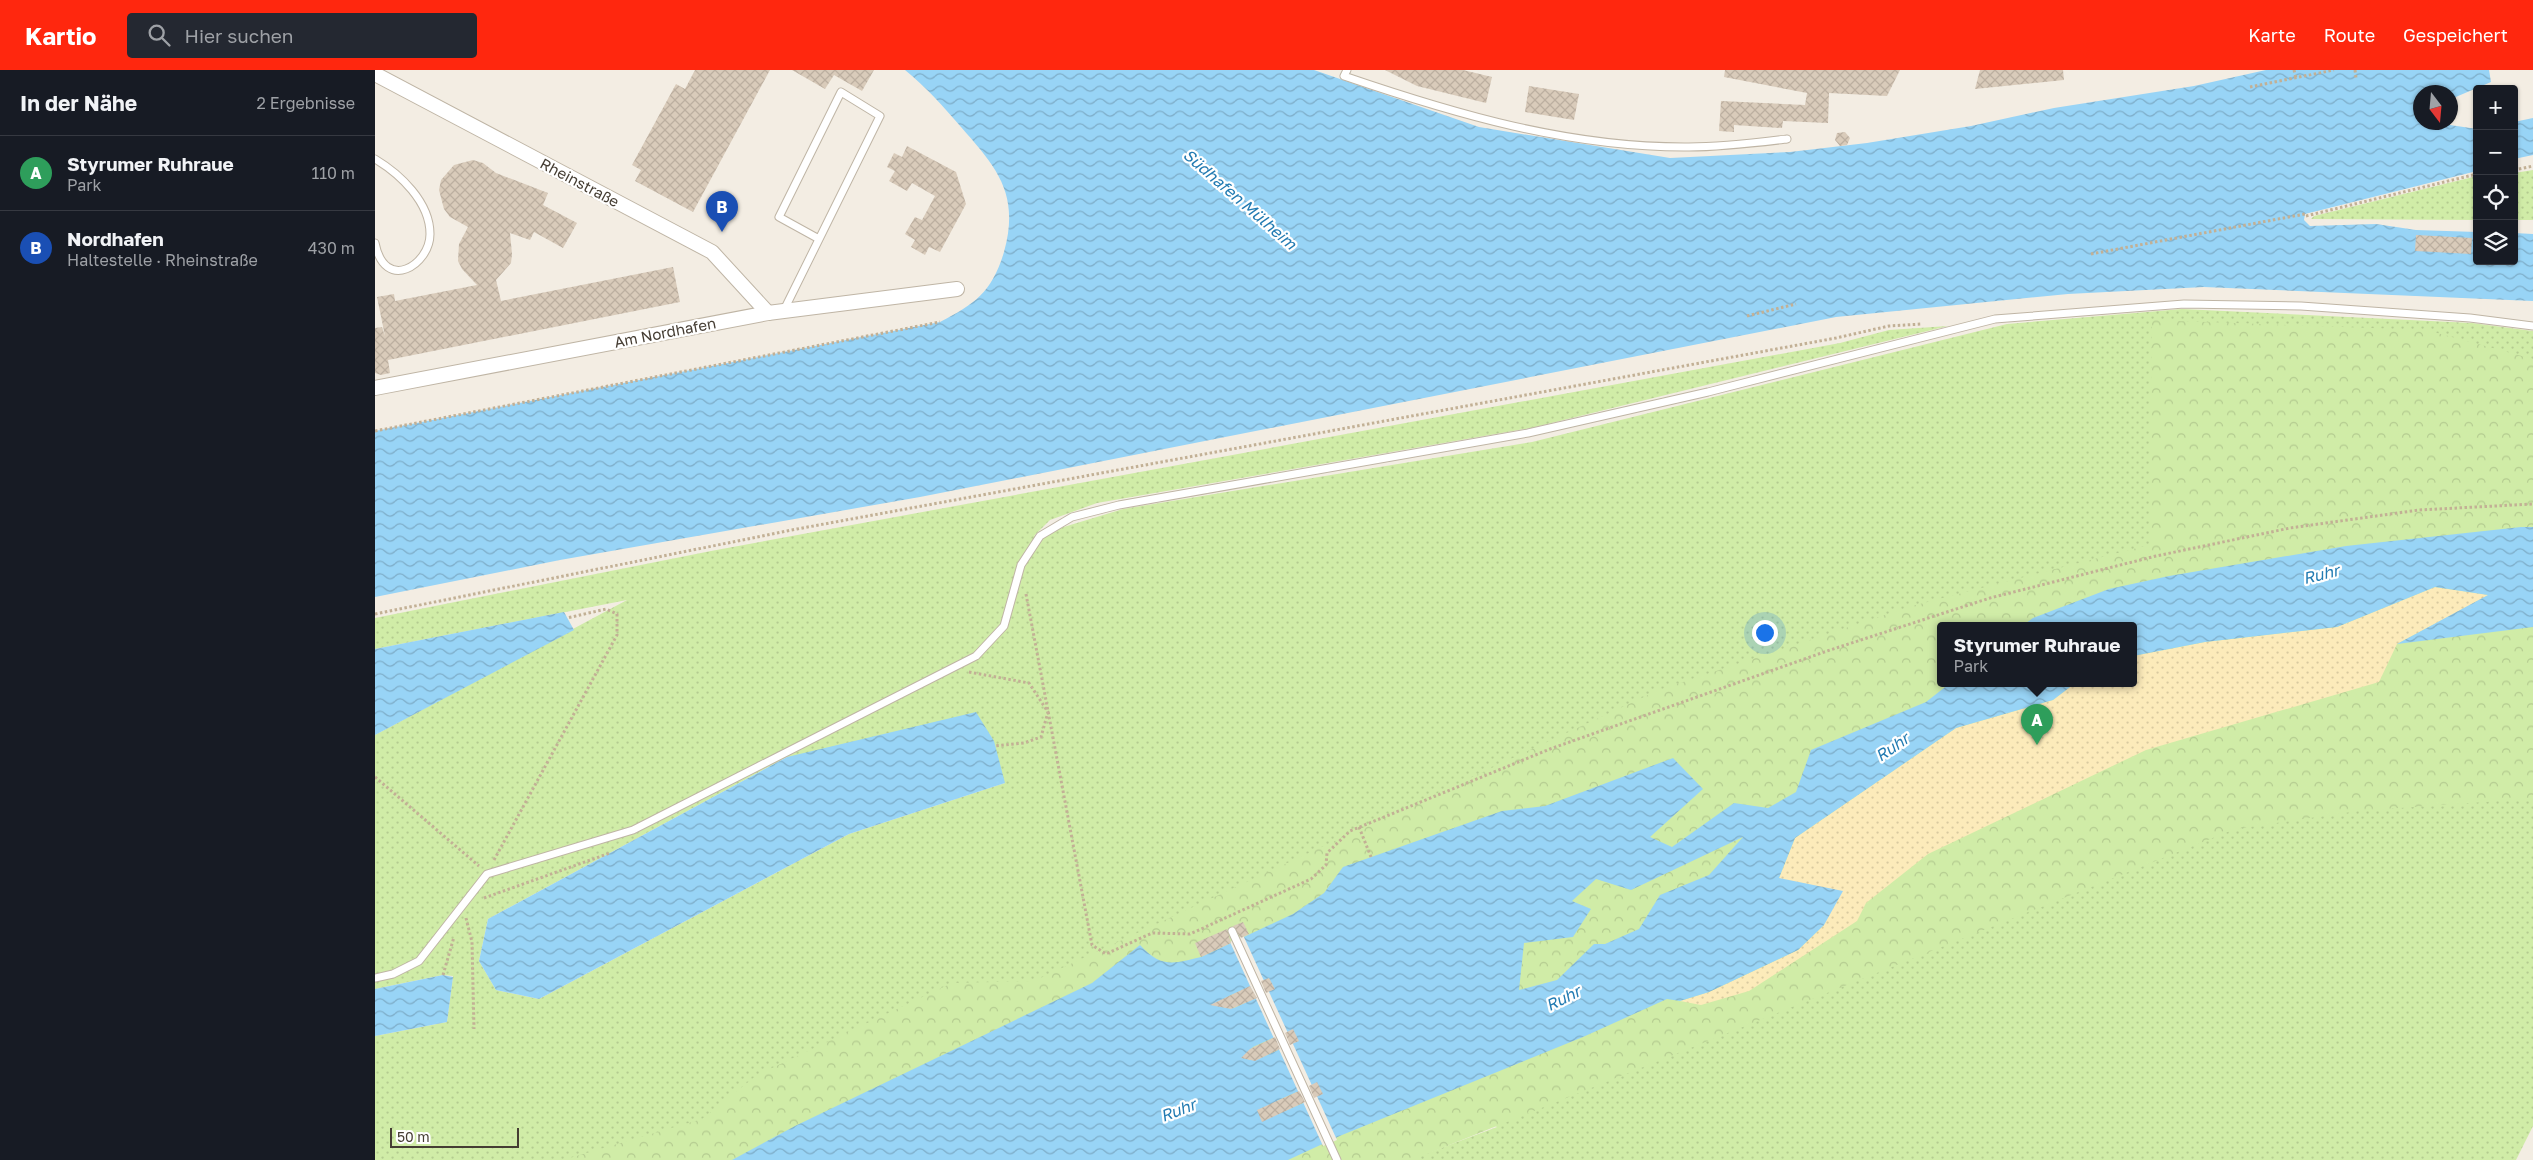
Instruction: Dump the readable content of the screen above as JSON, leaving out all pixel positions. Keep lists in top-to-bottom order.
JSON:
{
  "streets": {
    "street": ["Rheinstraße", "Am Nordhafen"]
  },
  "crossings": [
    ["Rheinstraße", "Am Nordhafen"]
  ],
  "water": ["Südhafen Mülheim", "Ruhr"],
  "scale_bar": "50 m",
  "north": "bottom",
  "page": {
    "header": "Kartio",
    "search": "Hier suchen",
    "nav": ["Karte", "Route", "Gespeichert"],
    "heading": ["In der Nähe", "2 Ergebnisse"],
    "map_buttons": ["+", "−"],
    "list": [
      {
        "mark": "A",
        "name": "Styrumer Ruhraue",
        "note": "Park",
        "value": "110 m"
      },
      {
        "mark": "B",
        "name": "Nordhafen",
        "note": "Haltestelle · Rheinstraße",
        "value": "430 m"
      }
    ],
    "pins": ["B", "A"],
    "popup": ["Styrumer Ruhraue", "Park"],
    "scale": "50 m"
  }
}
